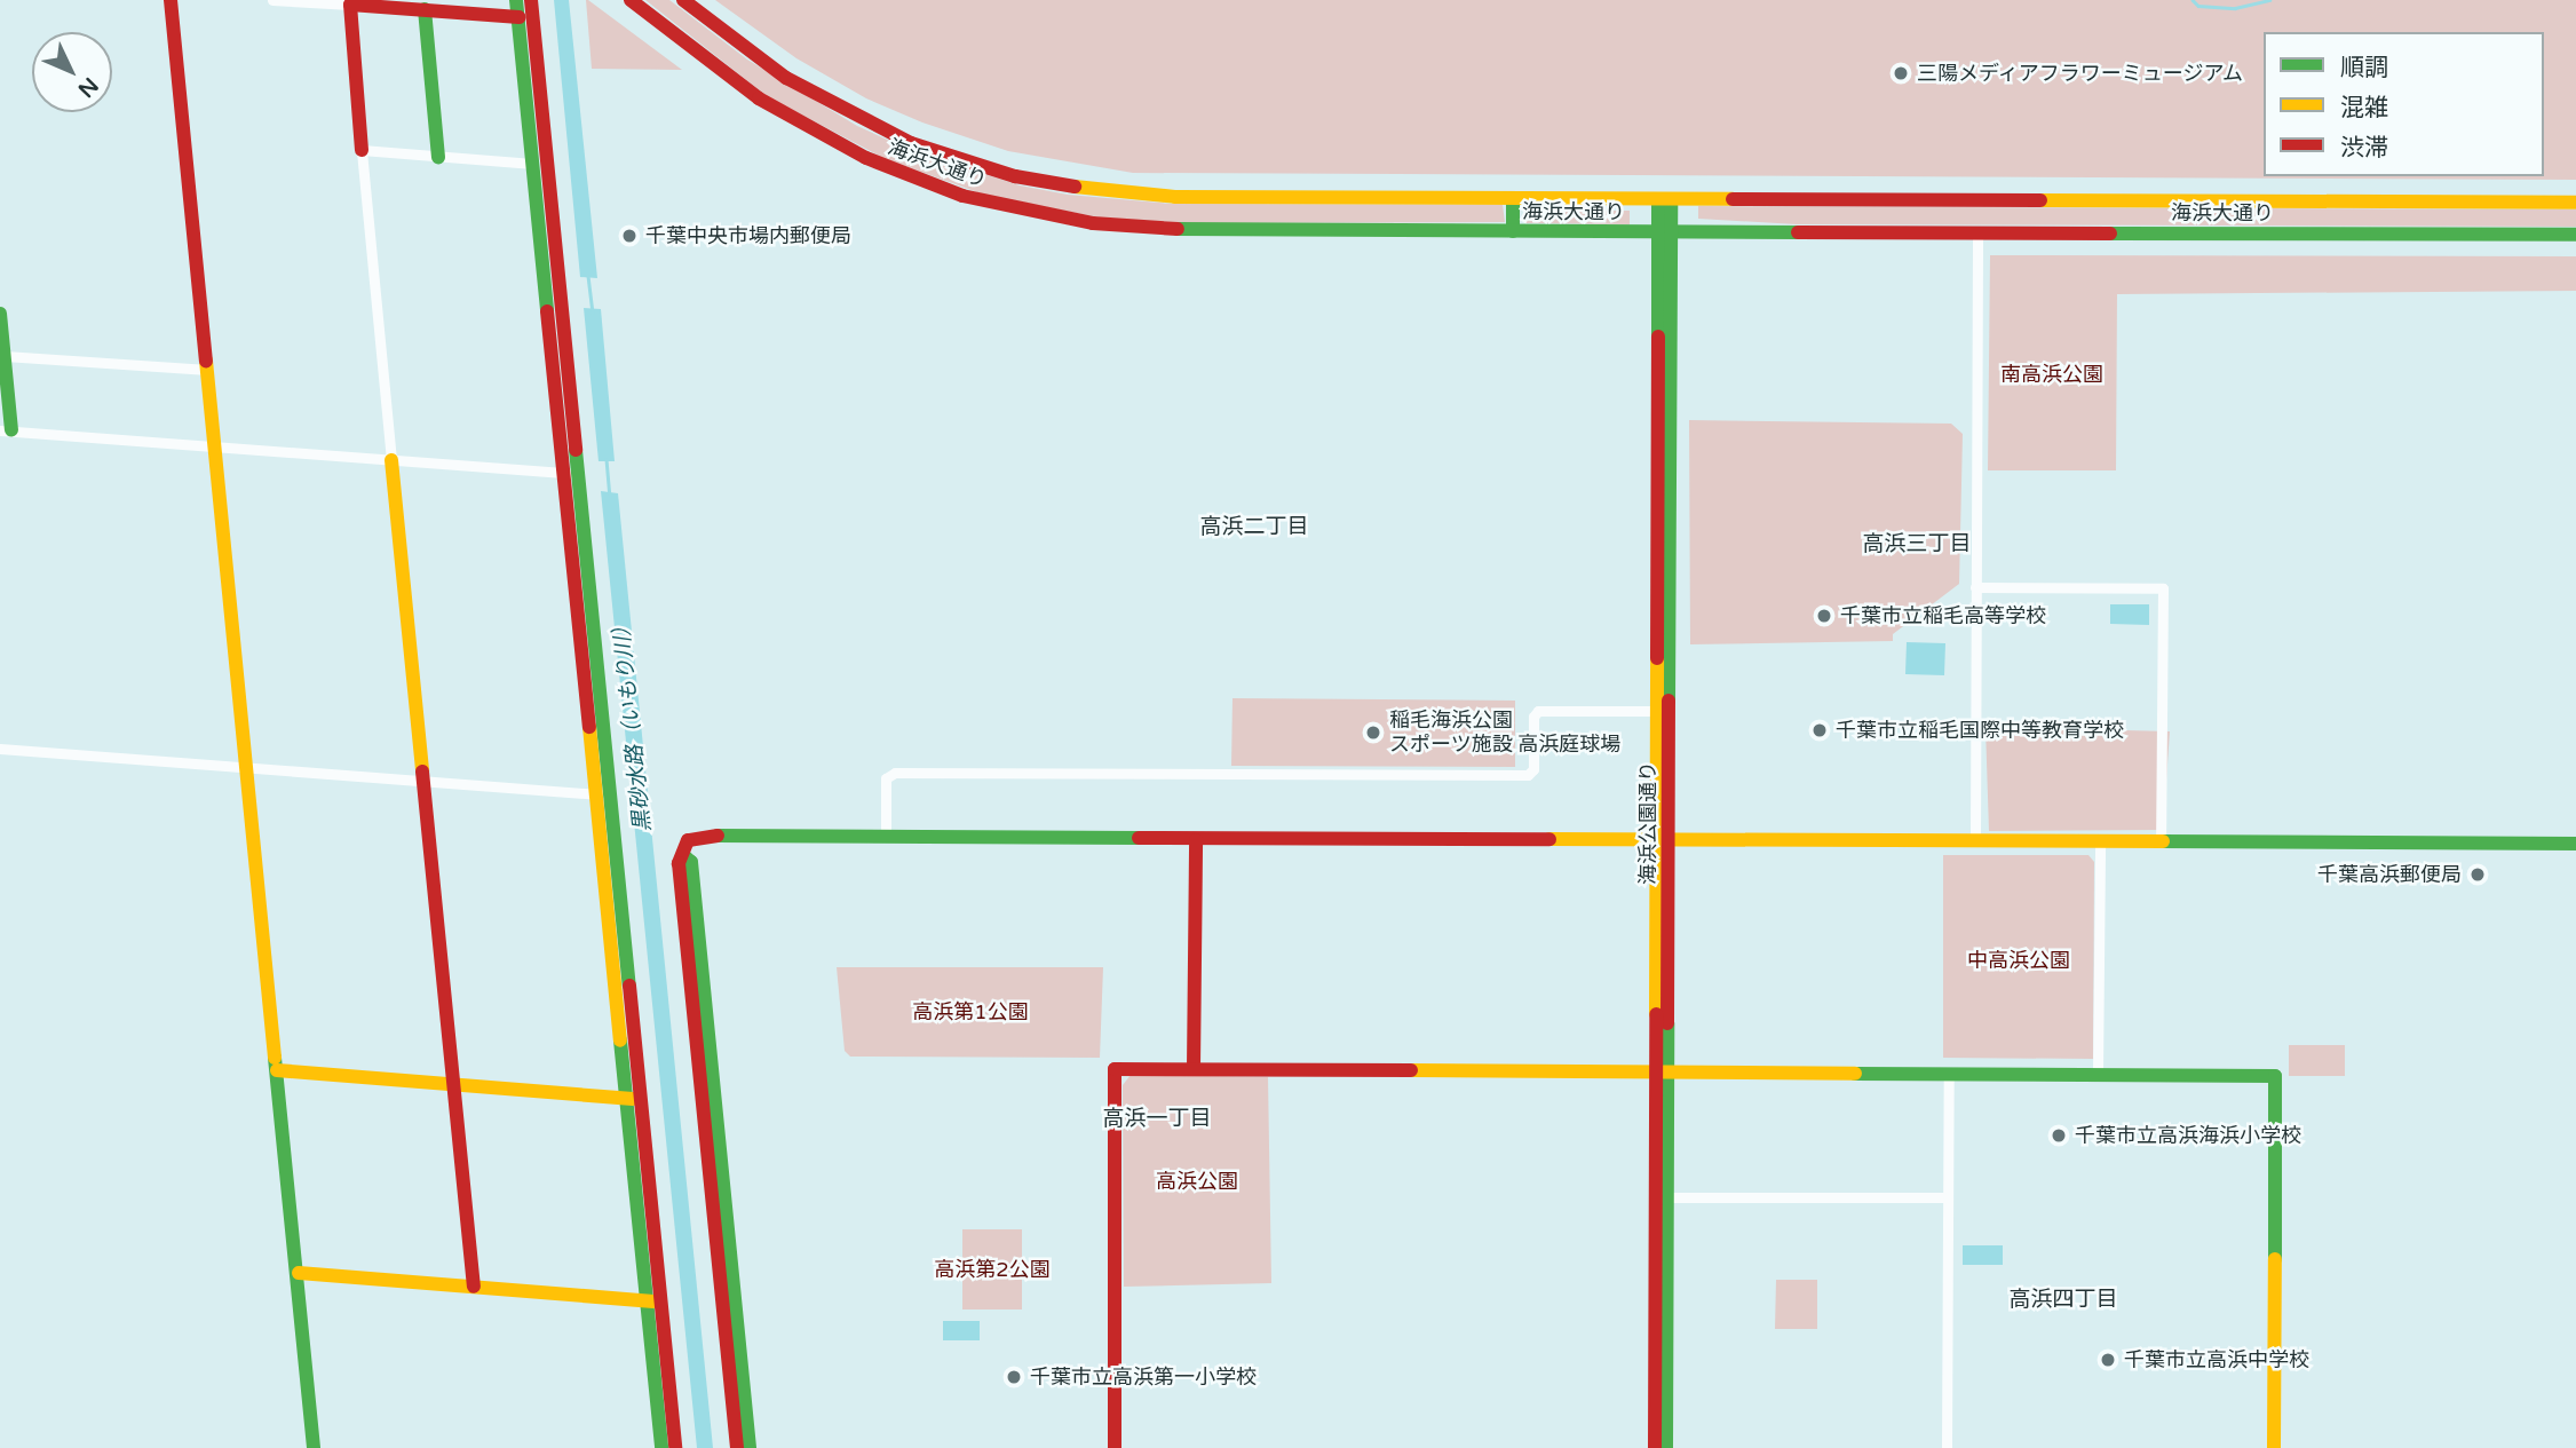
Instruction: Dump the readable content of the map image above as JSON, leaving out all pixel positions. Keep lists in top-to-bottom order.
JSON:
{
  "streets": {
    "street": ["海浜大通り", "海浜公園通り"]
  },
  "crossings": [
    ["海浜大通り", "海浜公園通り"]
  ],
  "districts": [
    "高浜二丁目",
    "高浜三丁目",
    "高浜一丁目",
    "高浜四丁目"
  ],
  "water": ["黒砂水路（いもり川）"],
  "parks": [
    "南高浜公園",
    "中高浜公園",
    "高浜第1公園",
    "高浜公園",
    "高浜第2公園"
  ],
  "places": [
    "三陽メディアフラワーミュージアム",
    "千葉中央市場内郵便局",
    "千葉市立稲毛高等学校",
    "千葉市立稲毛国際中等教育学校",
    "稲毛海浜公園 スポーツ施設 高浜庭球場",
    "千葉高浜郵便局",
    "千葉市立高浜海浜小学校",
    "千葉市立高浜中学校",
    "千葉市立高浜第一小学校"
  ],
  "legend": ["順調", "混雑", "渋滞"],
  "north": "bottom right"
}
